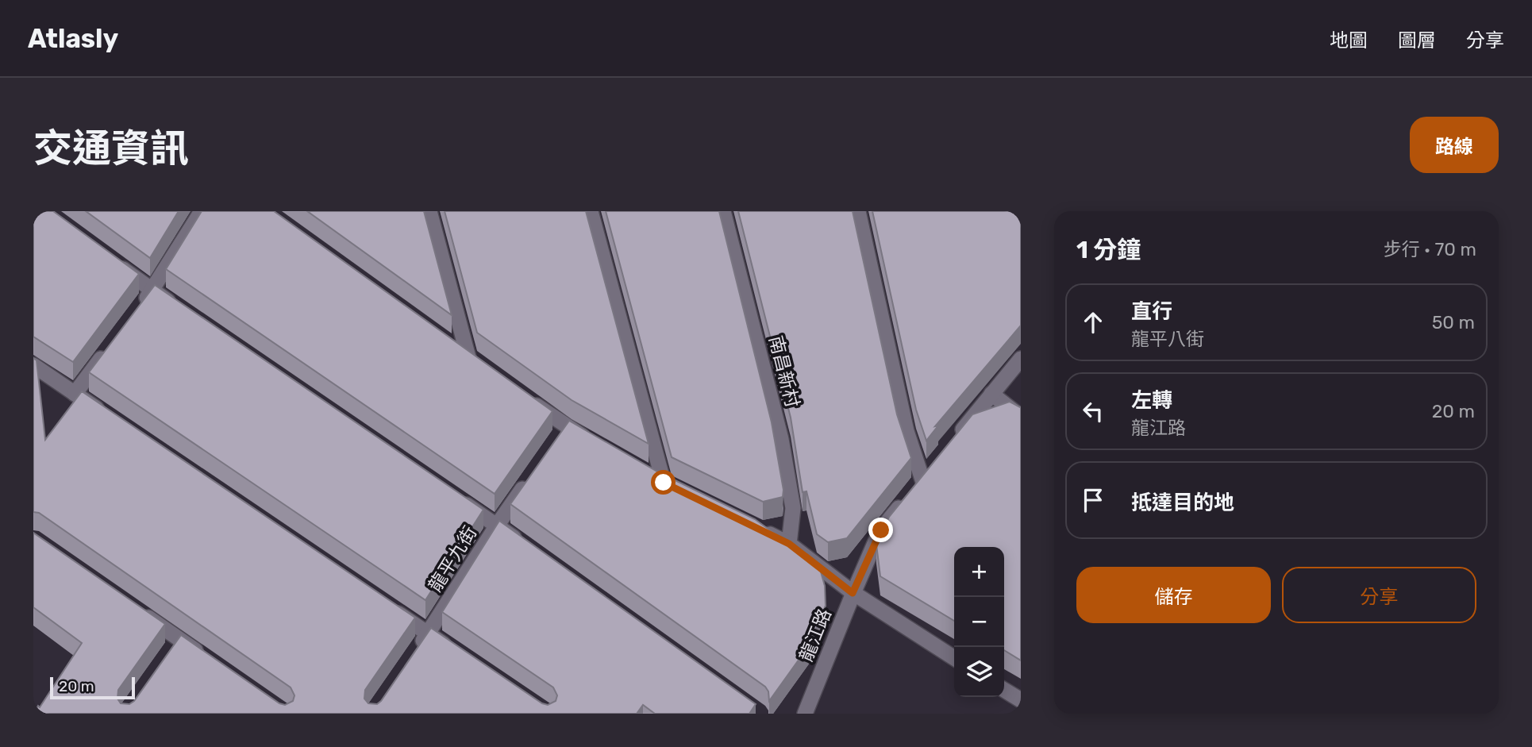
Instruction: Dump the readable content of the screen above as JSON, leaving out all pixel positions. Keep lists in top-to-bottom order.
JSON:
{
  "streets": {
    "street": ["南昌新村", "龍平九街", "龍江路"]
  },
  "scale_bar": "20 m",
  "page": {
    "header": "Atlasly",
    "nav": ["地圖", "圖層", "分享"],
    "title": "交通資訊",
    "buttons": [
      "路線",
      ["儲存", "分享"]
    ],
    "heading": ["1 分鐘", "步行 · 70 m"],
    "list": [
      ["直行", "龍平八街", "50 m"],
      ["左轉", "龍江路", "20 m"],
      "抵達目的地"
    ],
    "map_buttons": ["+", "−"],
    "scale": "20 m"
  }
}
